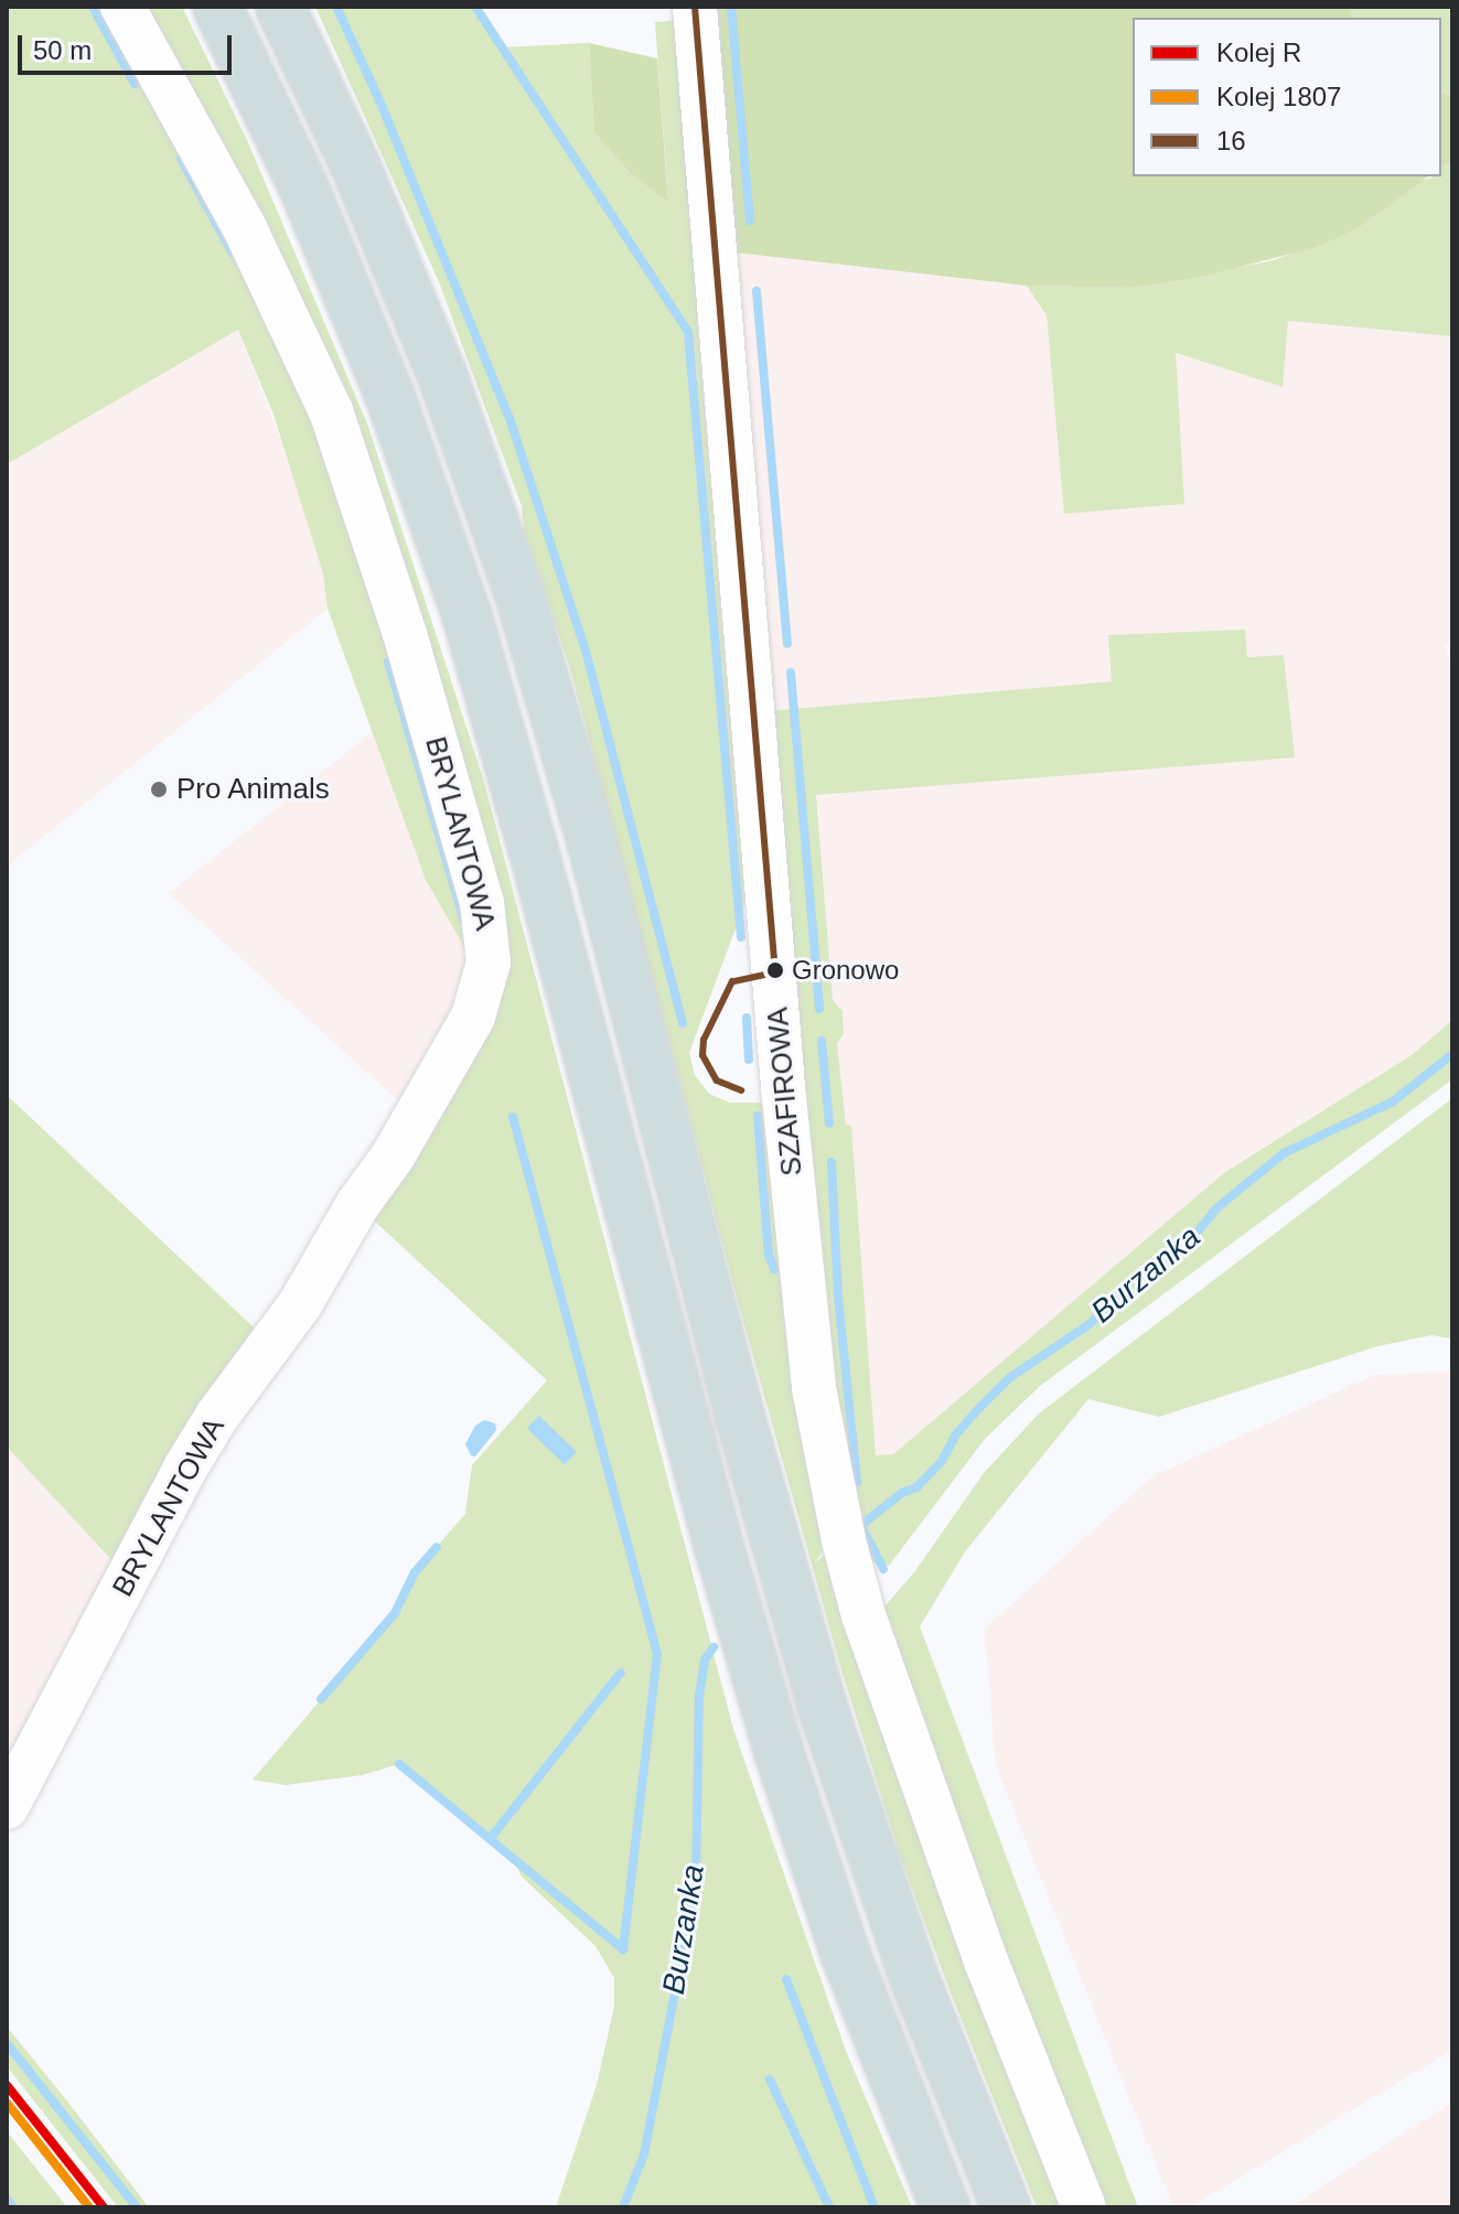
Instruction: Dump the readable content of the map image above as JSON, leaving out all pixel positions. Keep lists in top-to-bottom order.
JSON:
{
  "streets": {
    "street": ["BRYLANTOWA", "SZAFIROWA"]
  },
  "water": ["Burzanka"],
  "places": ["Pro Animals", "Gronowo"],
  "lines": ["transit line 16", "rail line R", "rail line 1807"],
  "legend": ["Kolej R", "Kolej 1807", "16"],
  "scale_bar": "50 m"
}
